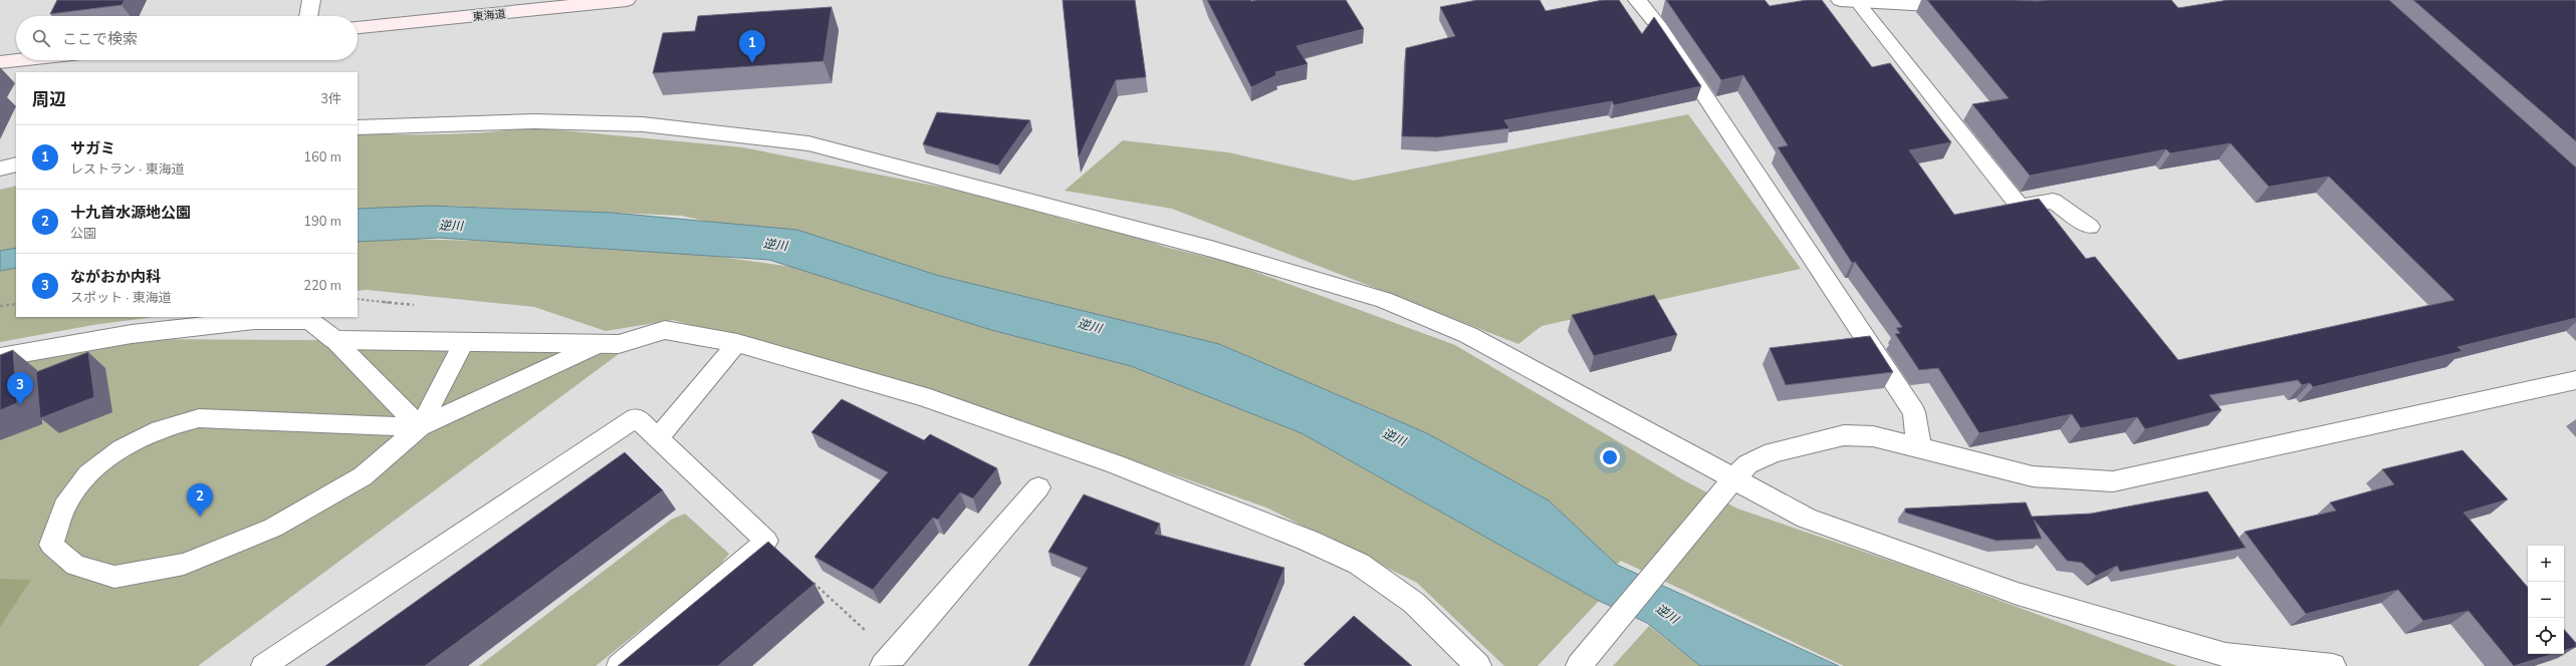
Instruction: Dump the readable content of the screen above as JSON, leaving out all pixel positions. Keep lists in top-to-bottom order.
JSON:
{
  "streets": {
    "main road": ["東海道"]
  },
  "water": ["逆川"],
  "page": {
    "search": "ここで検索",
    "pins": ["1", "3", "2"],
    "heading": ["周辺", "3件"],
    "list": [
      {
        "mark": "1",
        "name": "サガミ",
        "note": "レストラン · 東海道",
        "value": "160 m"
      },
      {
        "mark": "2",
        "name": "十九首水源地公園",
        "note": "公園",
        "value": "190 m"
      },
      {
        "mark": "3",
        "name": "ながおか内科",
        "note": "スポット · 東海道",
        "value": "220 m"
      }
    ],
    "map_buttons": ["+", "−"]
  }
}
